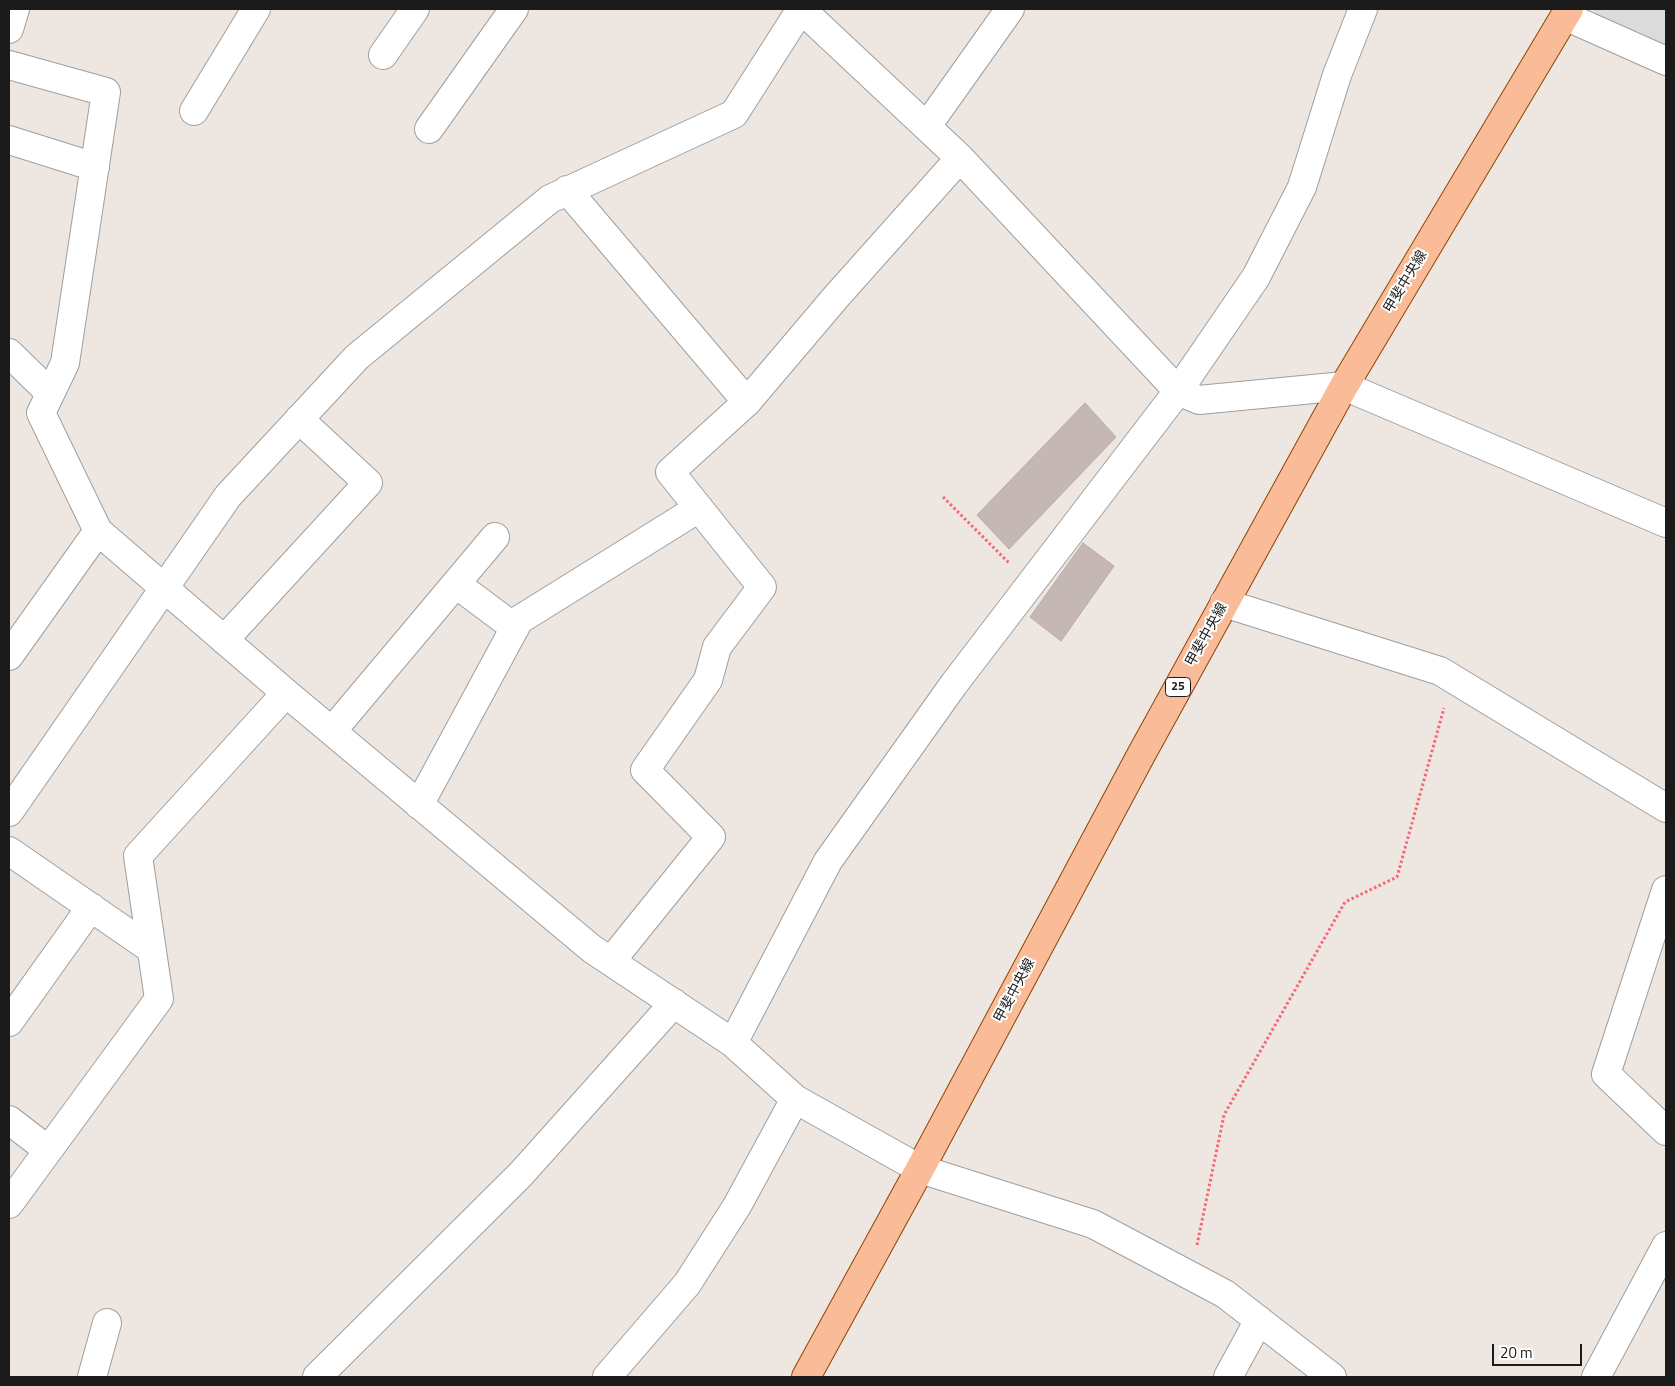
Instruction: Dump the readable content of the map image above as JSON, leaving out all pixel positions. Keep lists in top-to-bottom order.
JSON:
{
  "streets": {
    "main road": ["甲斐中央線", "25"]
  },
  "scale_bar": "20 m"
}
